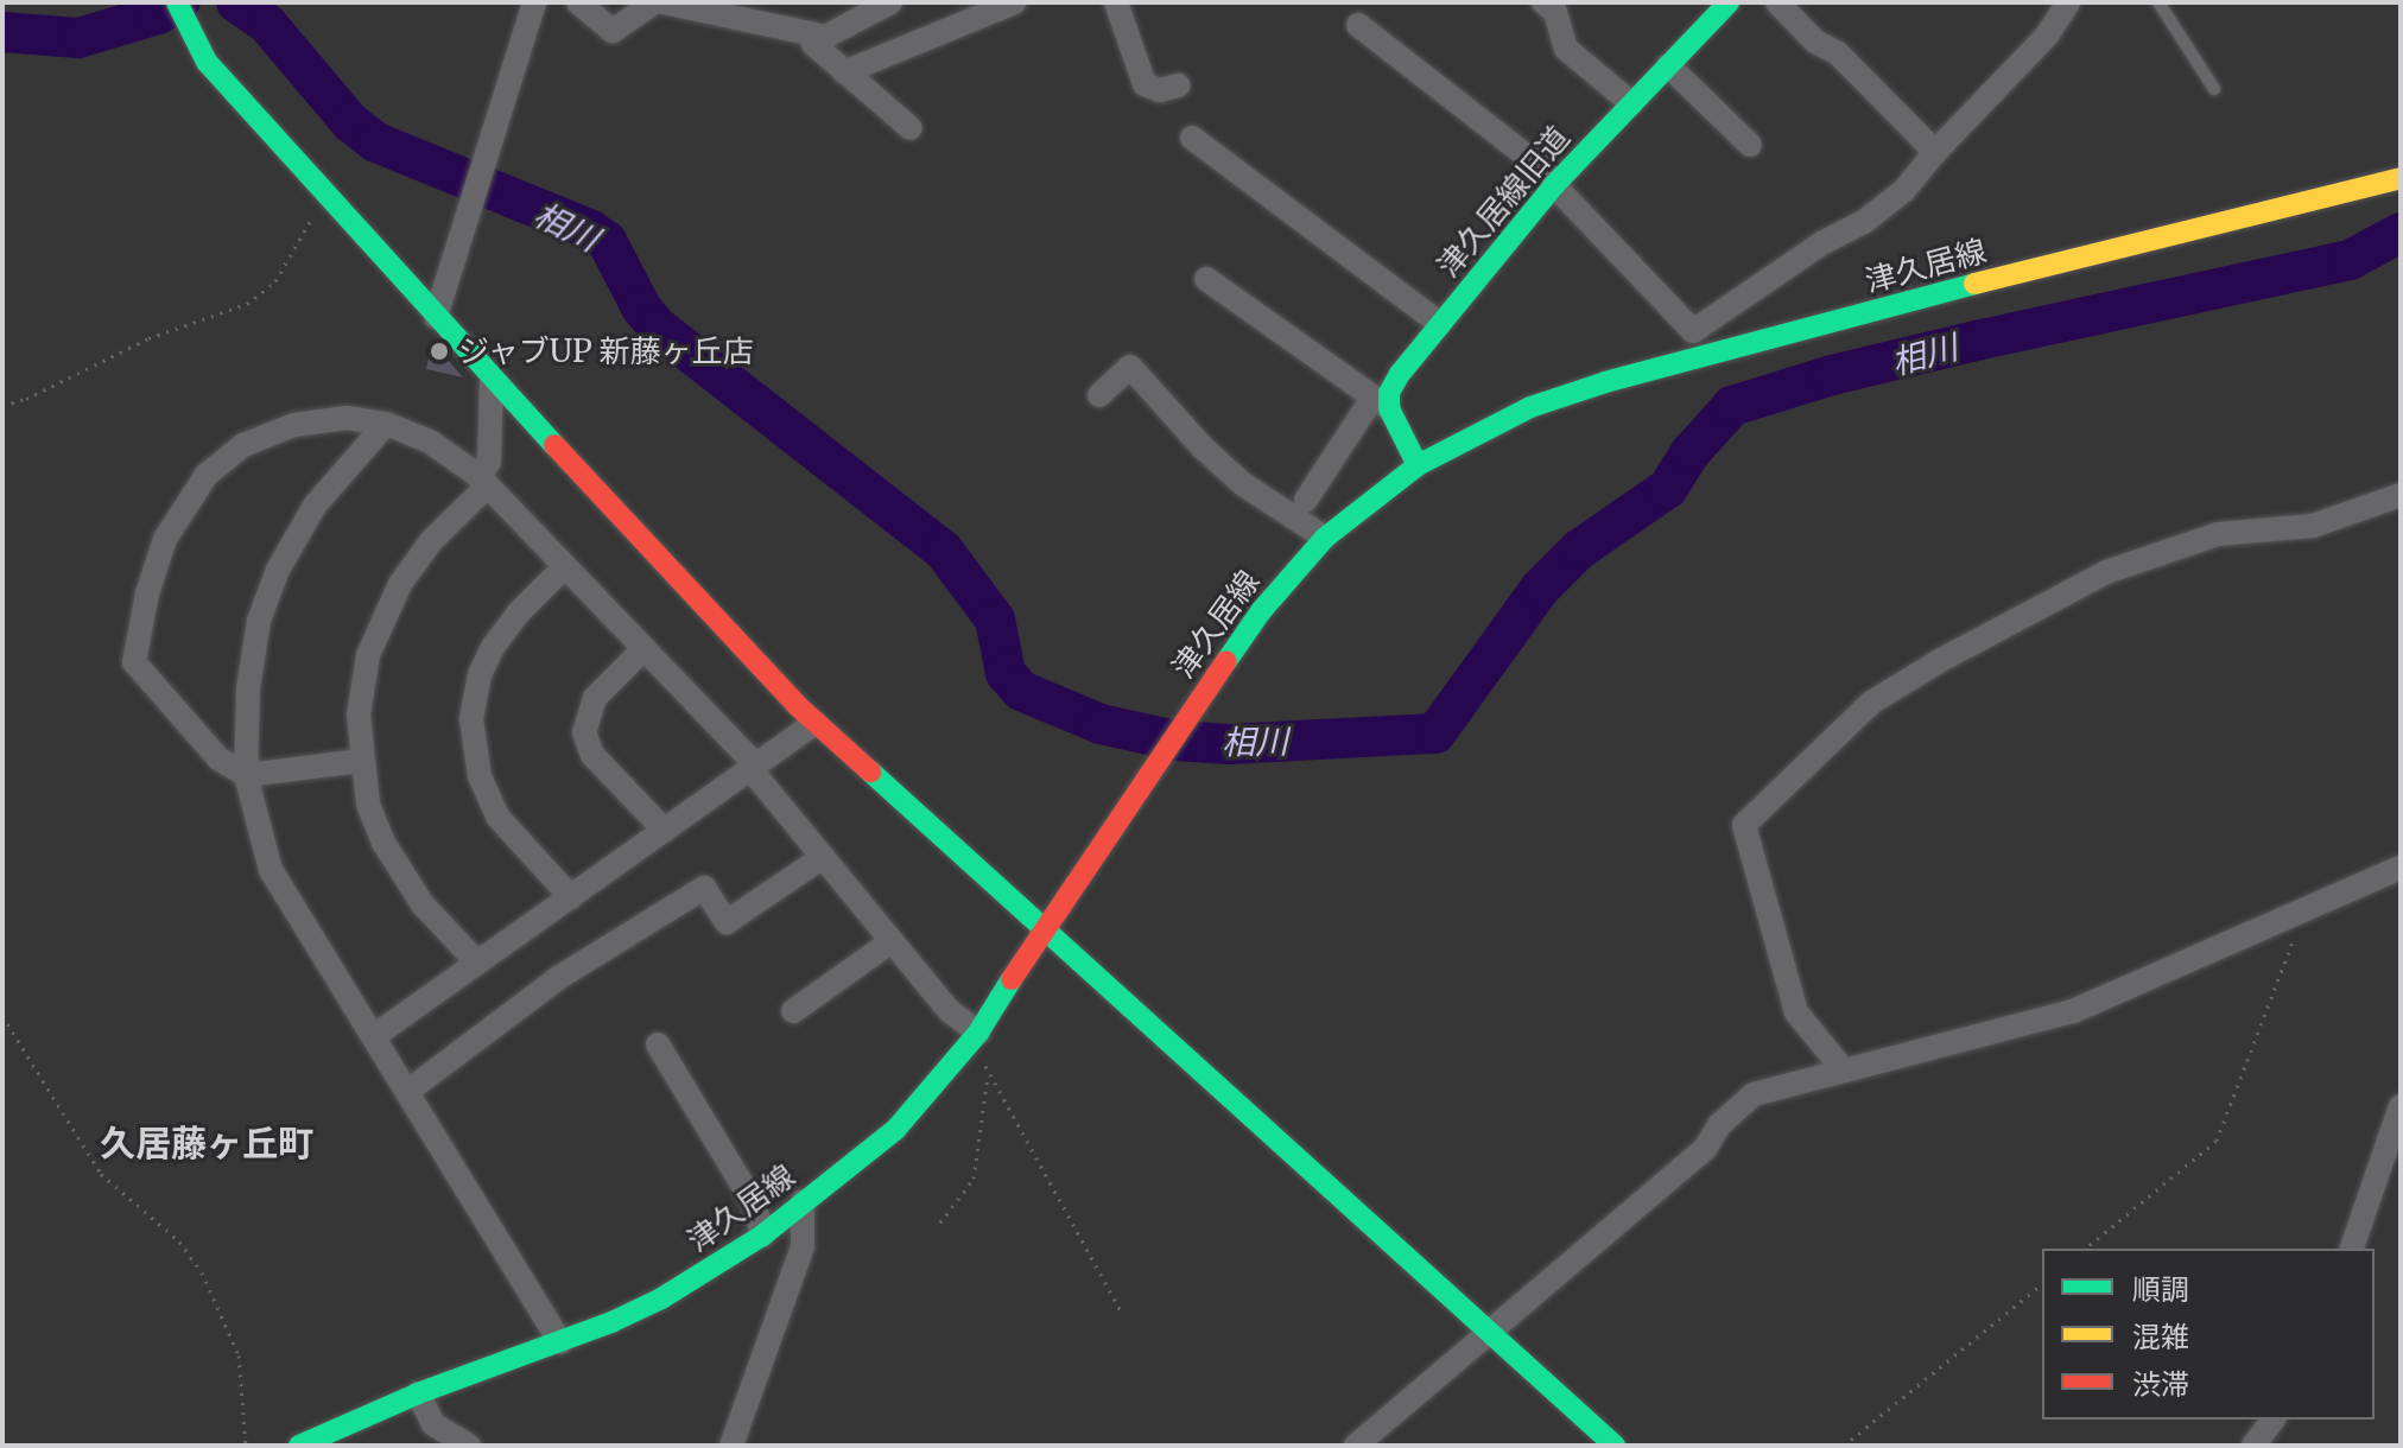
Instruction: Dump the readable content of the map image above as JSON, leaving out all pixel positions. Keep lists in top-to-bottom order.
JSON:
{
  "streets": {
    "street": ["津久居線旧道", "津久居線"]
  },
  "districts": ["久居藤ヶ丘町"],
  "water": ["相川"],
  "places": ["ジャブUP 新藤ヶ丘店"],
  "legend": ["順調", "混雑", "渋滞"]
}
